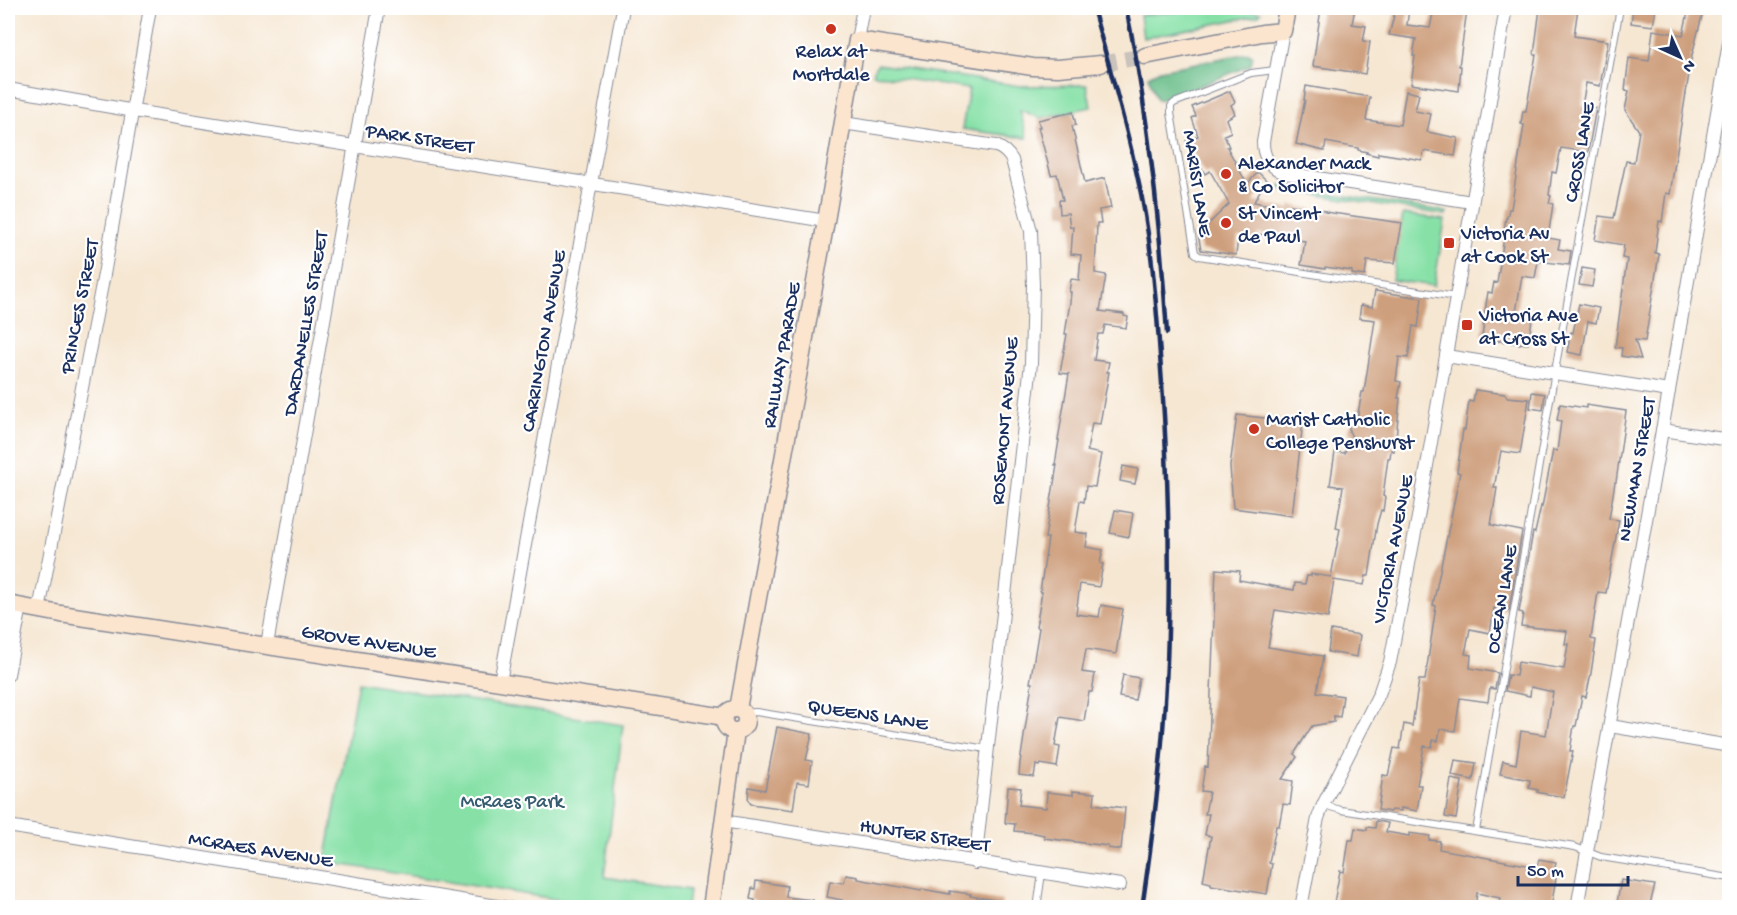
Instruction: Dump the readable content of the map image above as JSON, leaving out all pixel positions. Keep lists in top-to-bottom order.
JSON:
{
  "streets": {
    "street": [
      "PARK STREET",
      "PRINCES STREET",
      "DARDANELLES STREET",
      "CARRINGTON AVENUE",
      "RAILWAY PARADE",
      "ROSEMONT AVENUE",
      "NEWMAN STREET",
      "VICTORIA AVENUE",
      "GROVE AVENUE",
      "HUNTER STREET",
      "MCRAES AVENUE"
    ],
    "lane": [
      "CROSS LANE",
      "MARIST LANE",
      "OCEAN LANE",
      "QUEENS LANE"
    ]
  },
  "crossings": [
    ["PARK STREET", "PRINCES STREET"],
    ["PARK STREET", "DARDANELLES STREET"],
    ["PARK STREET", "CARRINGTON AVENUE"],
    ["PARK STREET", "RAILWAY PARADE"],
    ["CROSS LANE", "OCEAN LANE"],
    ["MARIST LANE", "VICTORIA AVENUE"],
    ["PRINCES STREET", "GROVE AVENUE"],
    ["DARDANELLES STREET", "GROVE AVENUE"],
    ["CARRINGTON AVENUE", "GROVE AVENUE"],
    ["RAILWAY PARADE", "ROSEMONT AVENUE"],
    ["RAILWAY PARADE", "GROVE AVENUE"],
    ["RAILWAY PARADE", "QUEENS LANE"],
    ["RAILWAY PARADE", "HUNTER STREET"],
    ["ROSEMONT AVENUE", "QUEENS LANE"],
    ["ROSEMONT AVENUE", "HUNTER STREET"],
    ["GROVE AVENUE", "QUEENS LANE"]
  ],
  "parks": ["McRaes Park"],
  "places": {
    "other": [
      "Relax at Mortdale",
      "Alexander Mack & Co Solicitor",
      "St Vincent de Paul",
      "Marist Catholic College Penshurst"
    ],
    "transit": ["Victoria Av at Cook St", "Victoria Ave at Cross St"]
  },
  "scale_bar": "50 m",
  "north": "bottom right"
}
